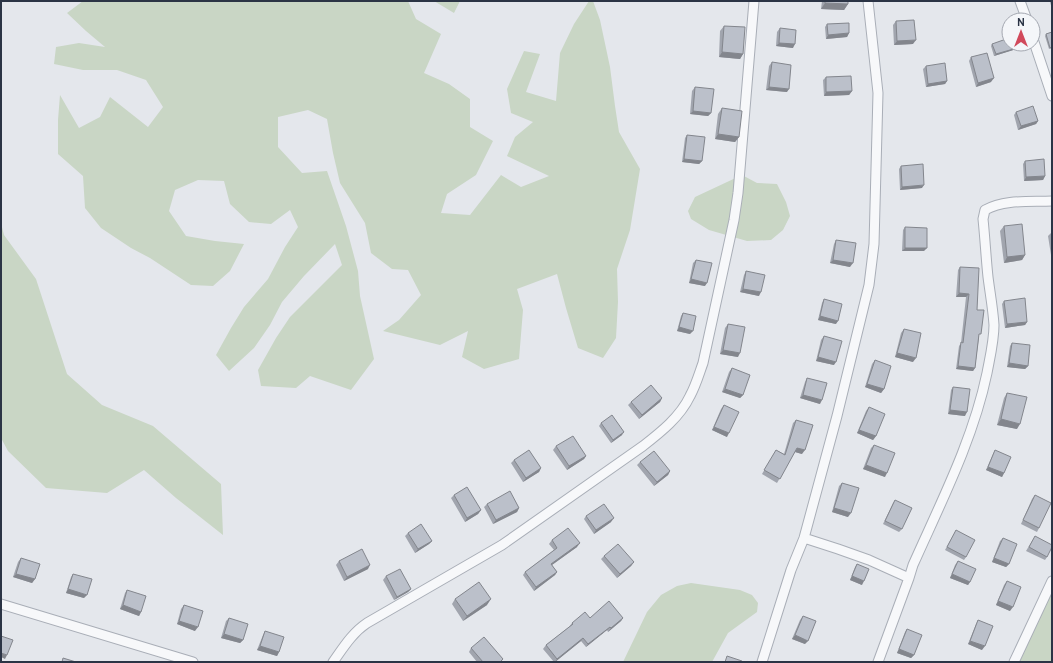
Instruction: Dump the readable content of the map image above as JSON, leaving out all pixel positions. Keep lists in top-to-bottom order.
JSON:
{
  "north": "top"
}
